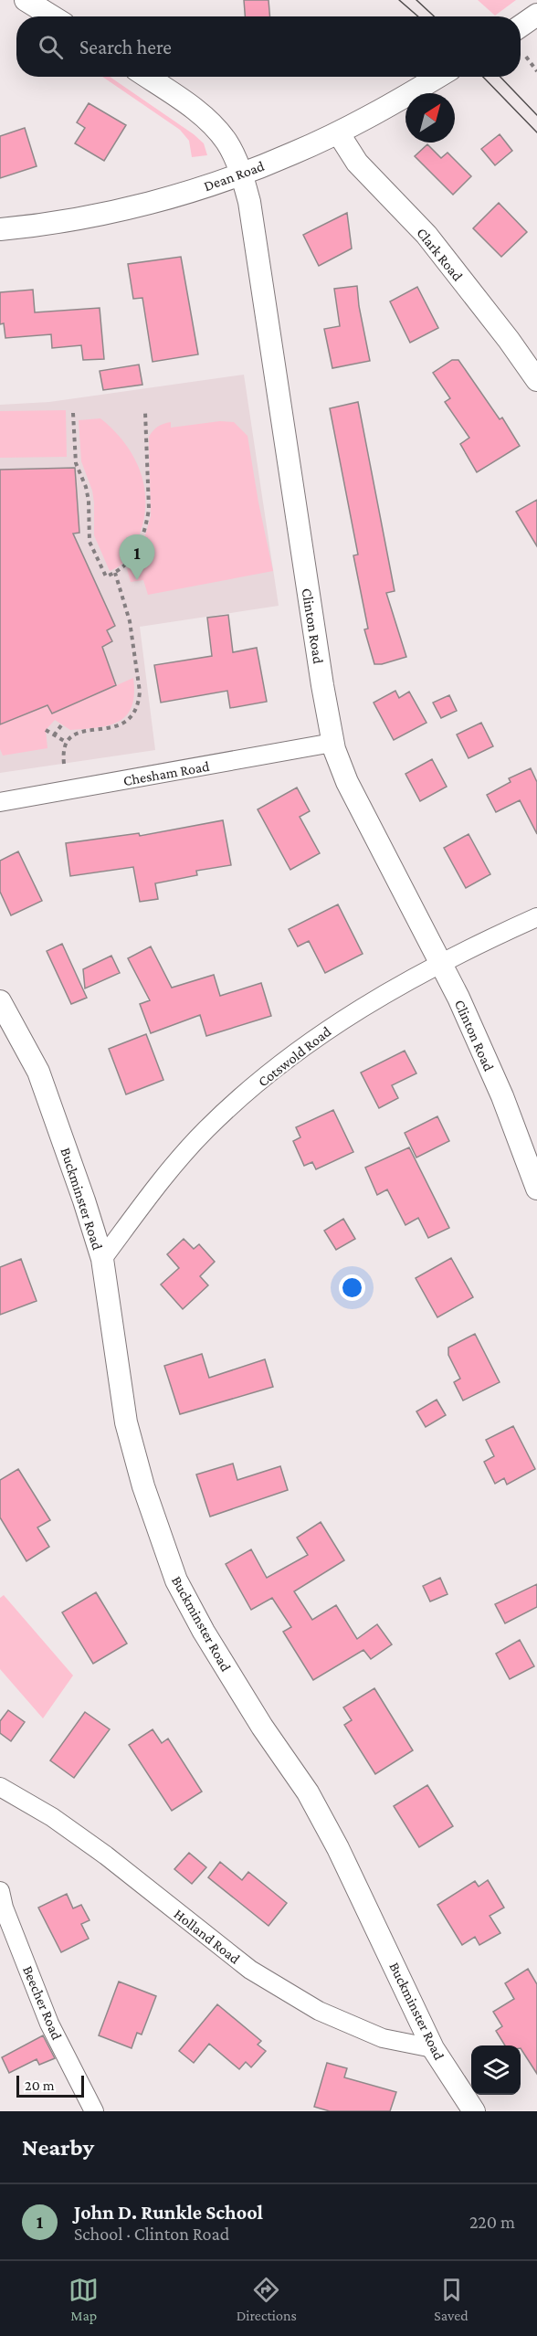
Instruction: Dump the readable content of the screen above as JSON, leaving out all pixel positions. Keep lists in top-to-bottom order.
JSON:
{
  "streets": {
    "street": [
      "Dean Road",
      "Clark Road",
      "Clinton Road",
      "Chesham Road",
      "Cotswold Road",
      "Buckminster Road",
      "Holland Road",
      "Beecher Road"
    ]
  },
  "crossings": [
    ["Dean Road", "Clark Road"],
    ["Dean Road", "Clinton Road"],
    ["Clinton Road", "Chesham Road"],
    ["Clinton Road", "Cotswold Road"],
    ["Cotswold Road", "Buckminster Road"],
    ["Buckminster Road", "Holland Road"]
  ],
  "scale_bar": "20 m",
  "north": "top right",
  "page": {
    "search": "Search here",
    "pins": "1",
    "scale": "20 m",
    "heading": "Nearby",
    "list": [
      {
        "mark": "1",
        "name": "John D. Runkle School",
        "note": "School · Clinton Road",
        "value": "220 m"
      }
    ],
    "nav": ["Map", "Directions", "Saved"]
  }
}
